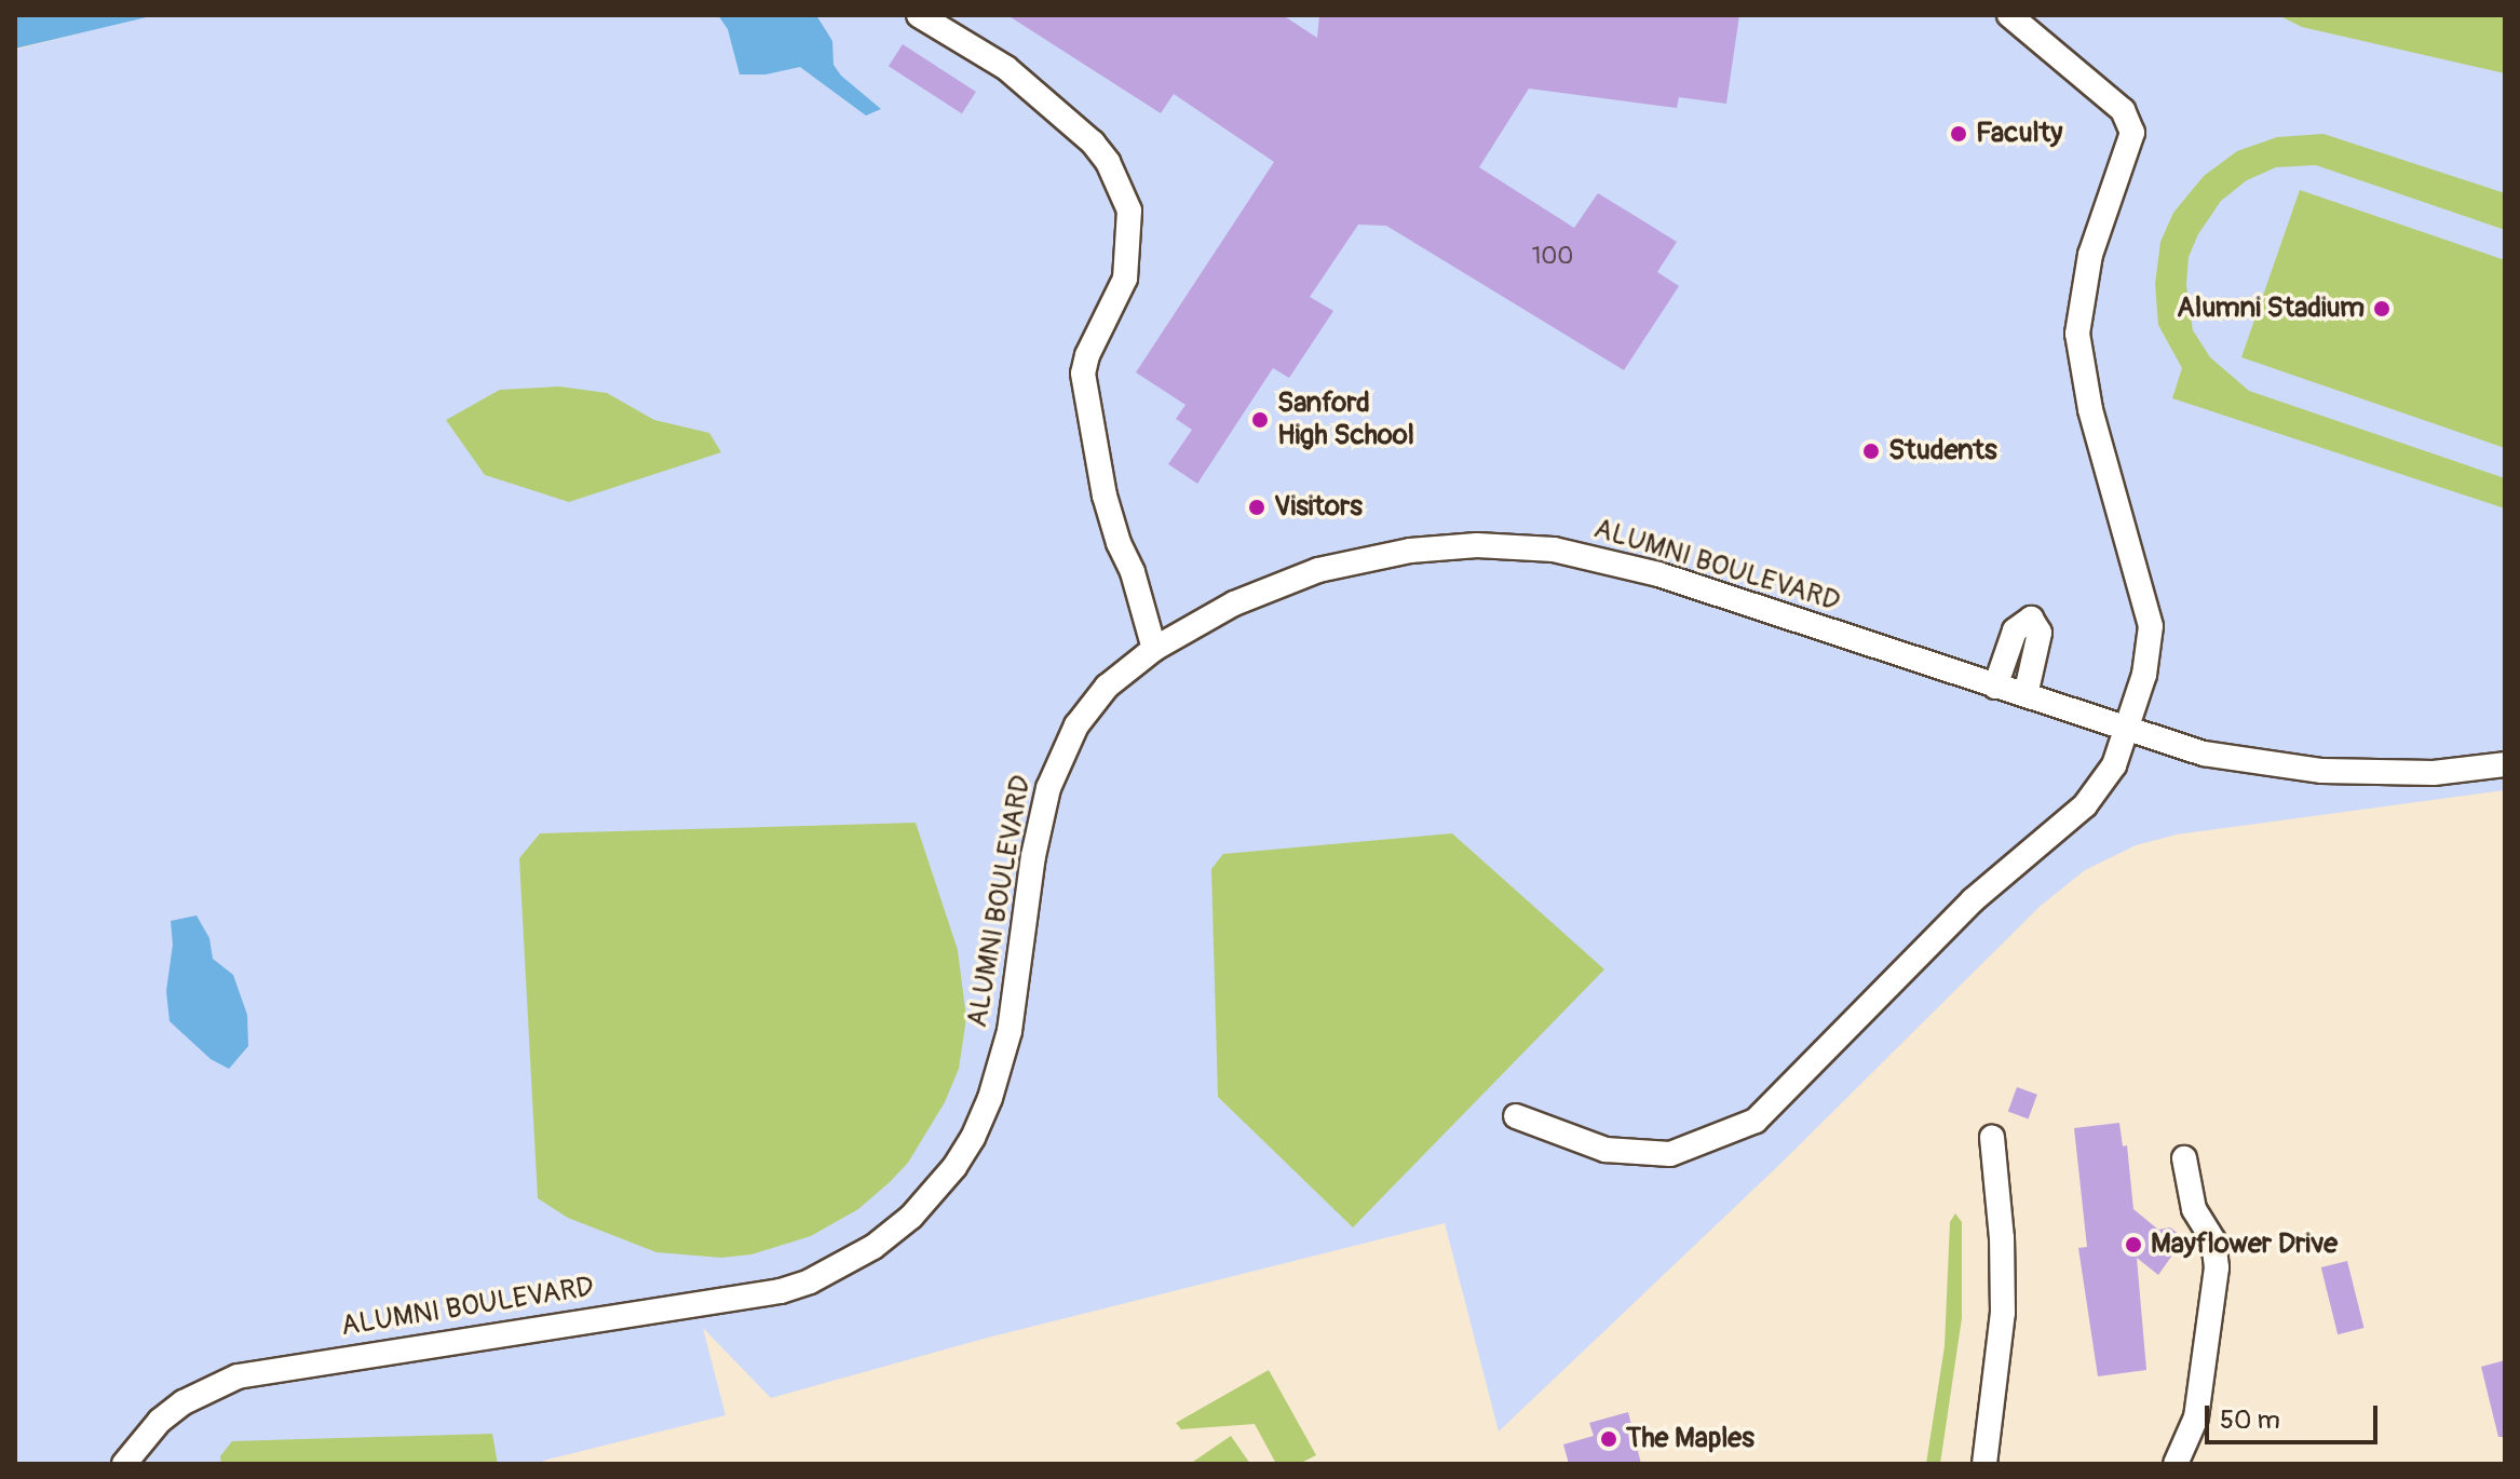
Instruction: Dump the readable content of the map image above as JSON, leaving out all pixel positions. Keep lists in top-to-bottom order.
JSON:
{
  "streets": {
    "street": ["ALUMNI BOULEVARD"]
  },
  "places": [
    "Faculty",
    "Alumni Stadium",
    "Sanford High School",
    "Students",
    "Visitors",
    "Mayflower Drive",
    "The Maples"
  ],
  "house_numbers": ["100"],
  "scale_bar": "50 m"
}
